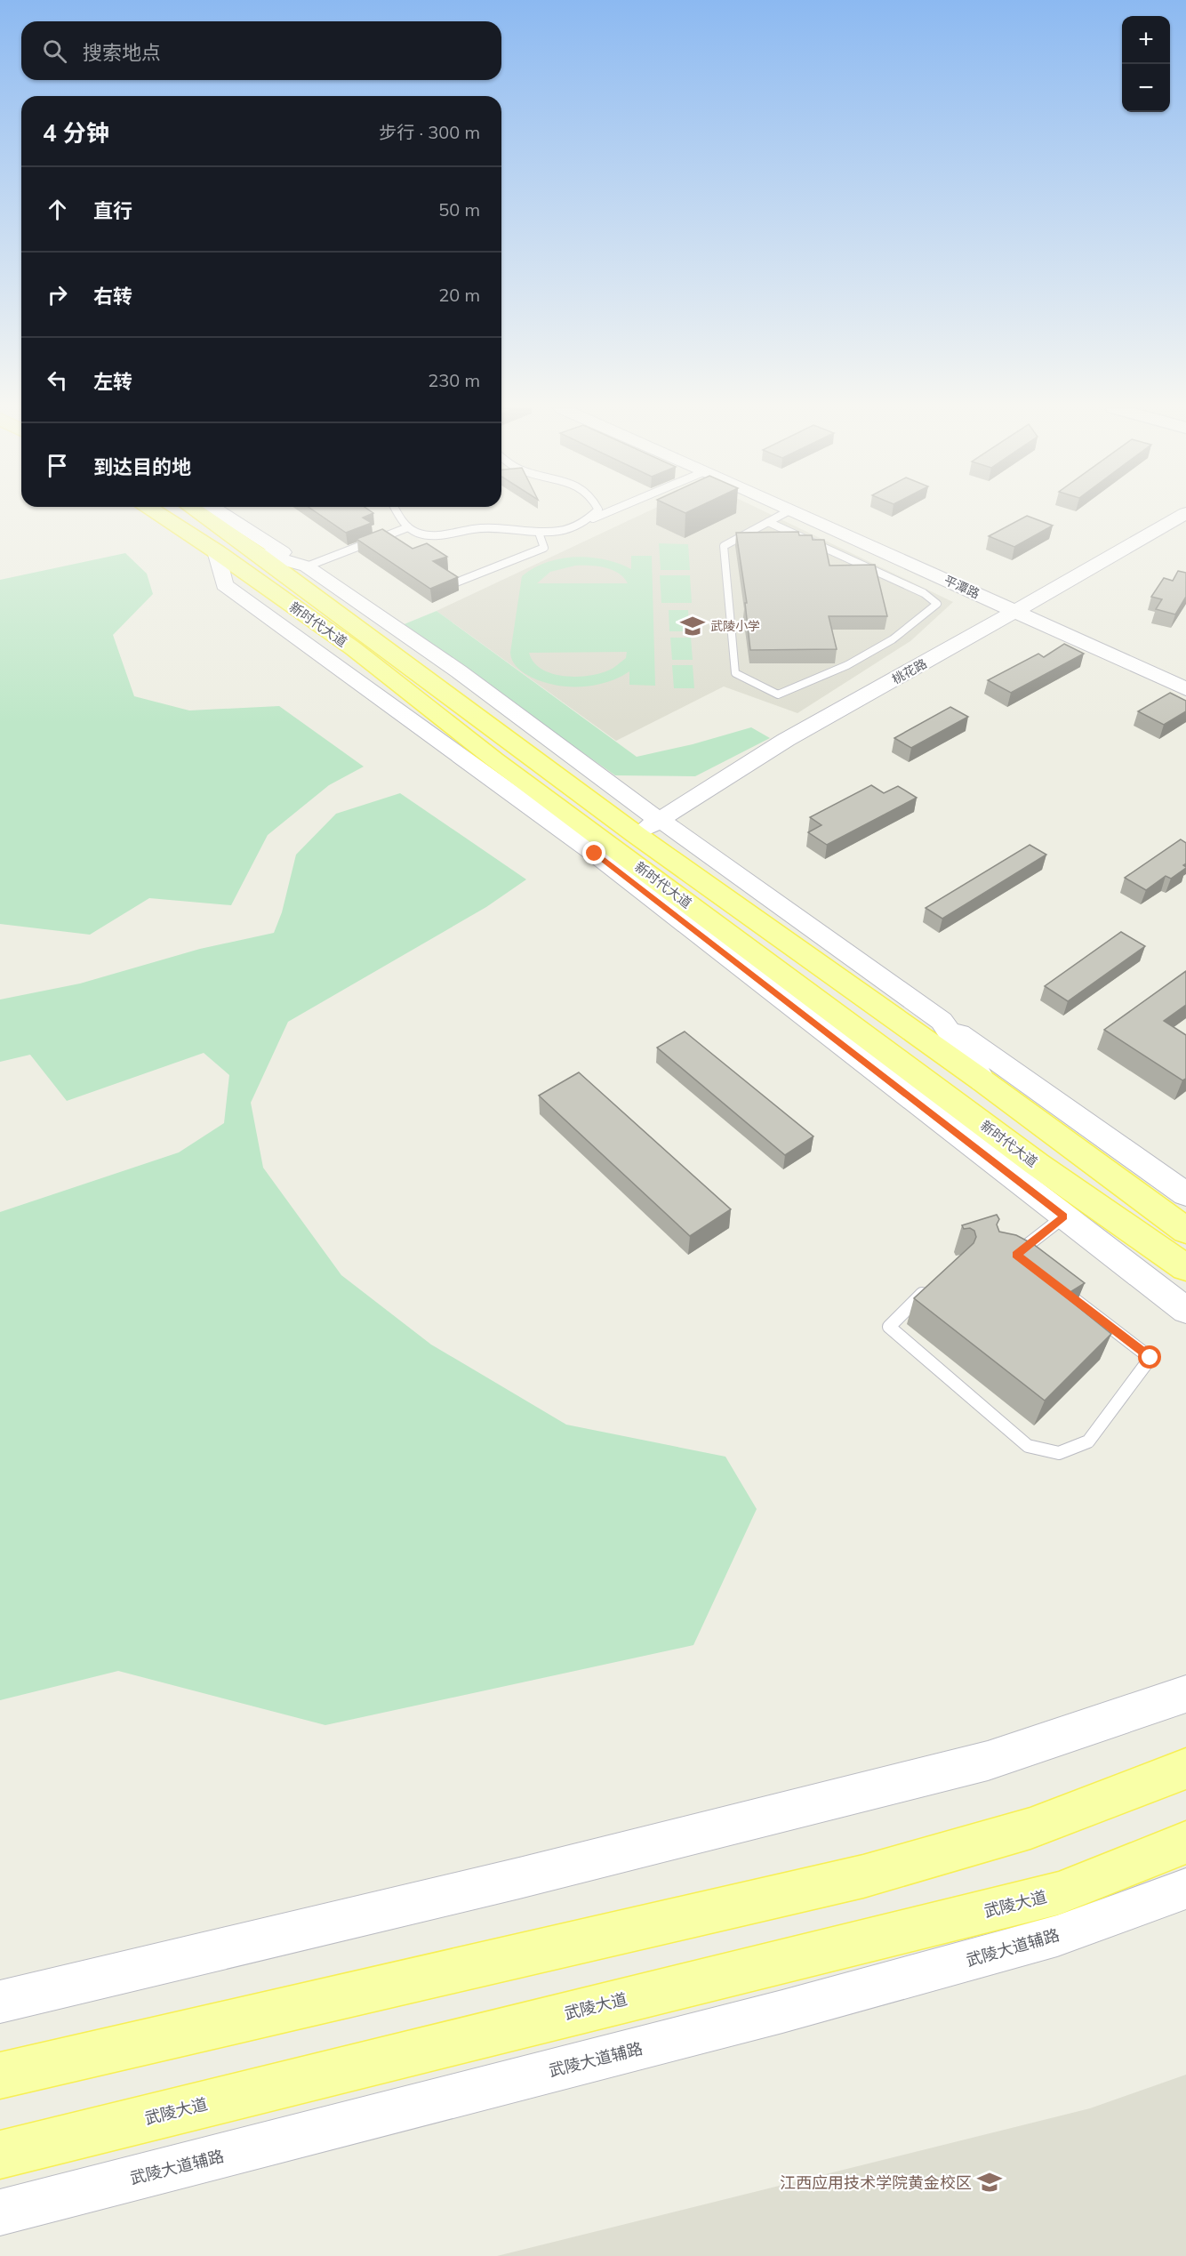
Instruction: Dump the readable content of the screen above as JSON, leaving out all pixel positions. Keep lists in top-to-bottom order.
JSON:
{
  "streets": {
    "main road": ["新时代大道", "武陵大道"],
    "street": ["平潭路", "桃花路", "武陵大道辅路"]
  },
  "crossings": [
    ["平潭路", "桃花路"],
    ["新时代大道", "桃花路"]
  ],
  "places": {
    "school or university": ["武陵小学", "江西应用技术学院黄金校区"]
  },
  "page": {
    "map_buttons": ["+", "−"],
    "search": "搜索地点",
    "heading": ["4 分钟", "步行 · 300 m"],
    "list": [
      ["直行", "50 m"],
      ["右转", "20 m"],
      ["左转", "230 m"],
      "到达目的地"
    ]
  }
}
